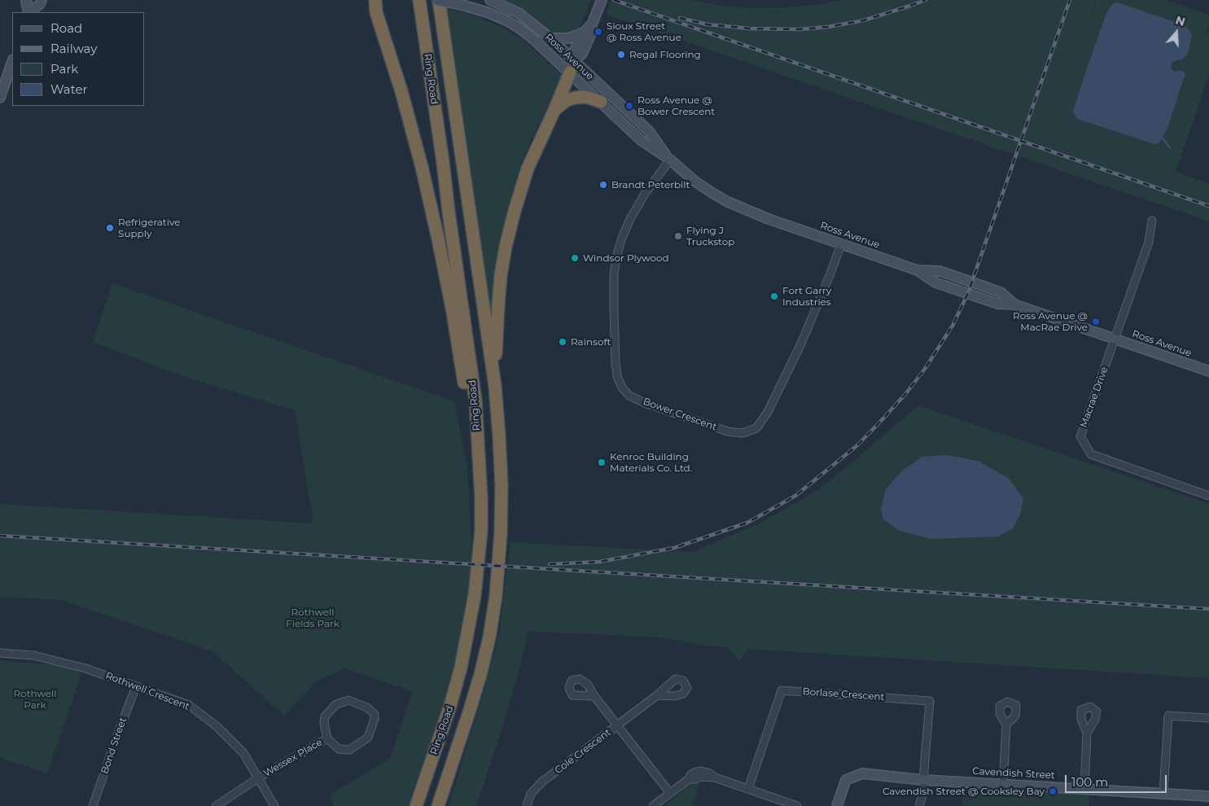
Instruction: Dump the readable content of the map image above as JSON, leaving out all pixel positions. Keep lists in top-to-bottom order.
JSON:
{
  "streets": {
    "highway": ["Ring Road"],
    "main road": ["Ross Avenue", "Cavendish Street"],
    "street": [
      "Macrae Drive",
      "Bower Crescent",
      "Rothwell Crescent",
      "Borlase Crescent",
      "Bond Street",
      "Cole Crescent",
      "Wessex Place"
    ]
  },
  "crossings": [
    ["Ross Avenue", "Ring Road"],
    ["Ross Avenue", "Macrae Drive"],
    ["Ross Avenue", "Bower Crescent"],
    ["Rothwell Crescent", "Bond Street"],
    ["Rothwell Crescent", "Wessex Place"],
    ["Borlase Crescent", "Cavendish Street"]
  ],
  "parks": ["Rothwell Fields Park", "Rothwell Park"],
  "places": [
    "Sioux Street @ Ross Avenue",
    "Regal Flooring",
    "Ross Avenue @ Bower Crescent",
    "Brandt Peterbilt",
    "Refrigerative Supply",
    "Flying J Truckstop",
    "Windsor Plywood",
    "Fort Garry Industries",
    "Ross Avenue @ MacRae Drive",
    "Rainsoft",
    "Kenroc Building Materials Co. Ltd.",
    "Cavendish Street @ Cooksley Bay"
  ],
  "legend": [
    "Road",
    "Railway",
    "Park",
    "Water"
  ],
  "scale_bar": "100 m",
  "north": "top"
}
